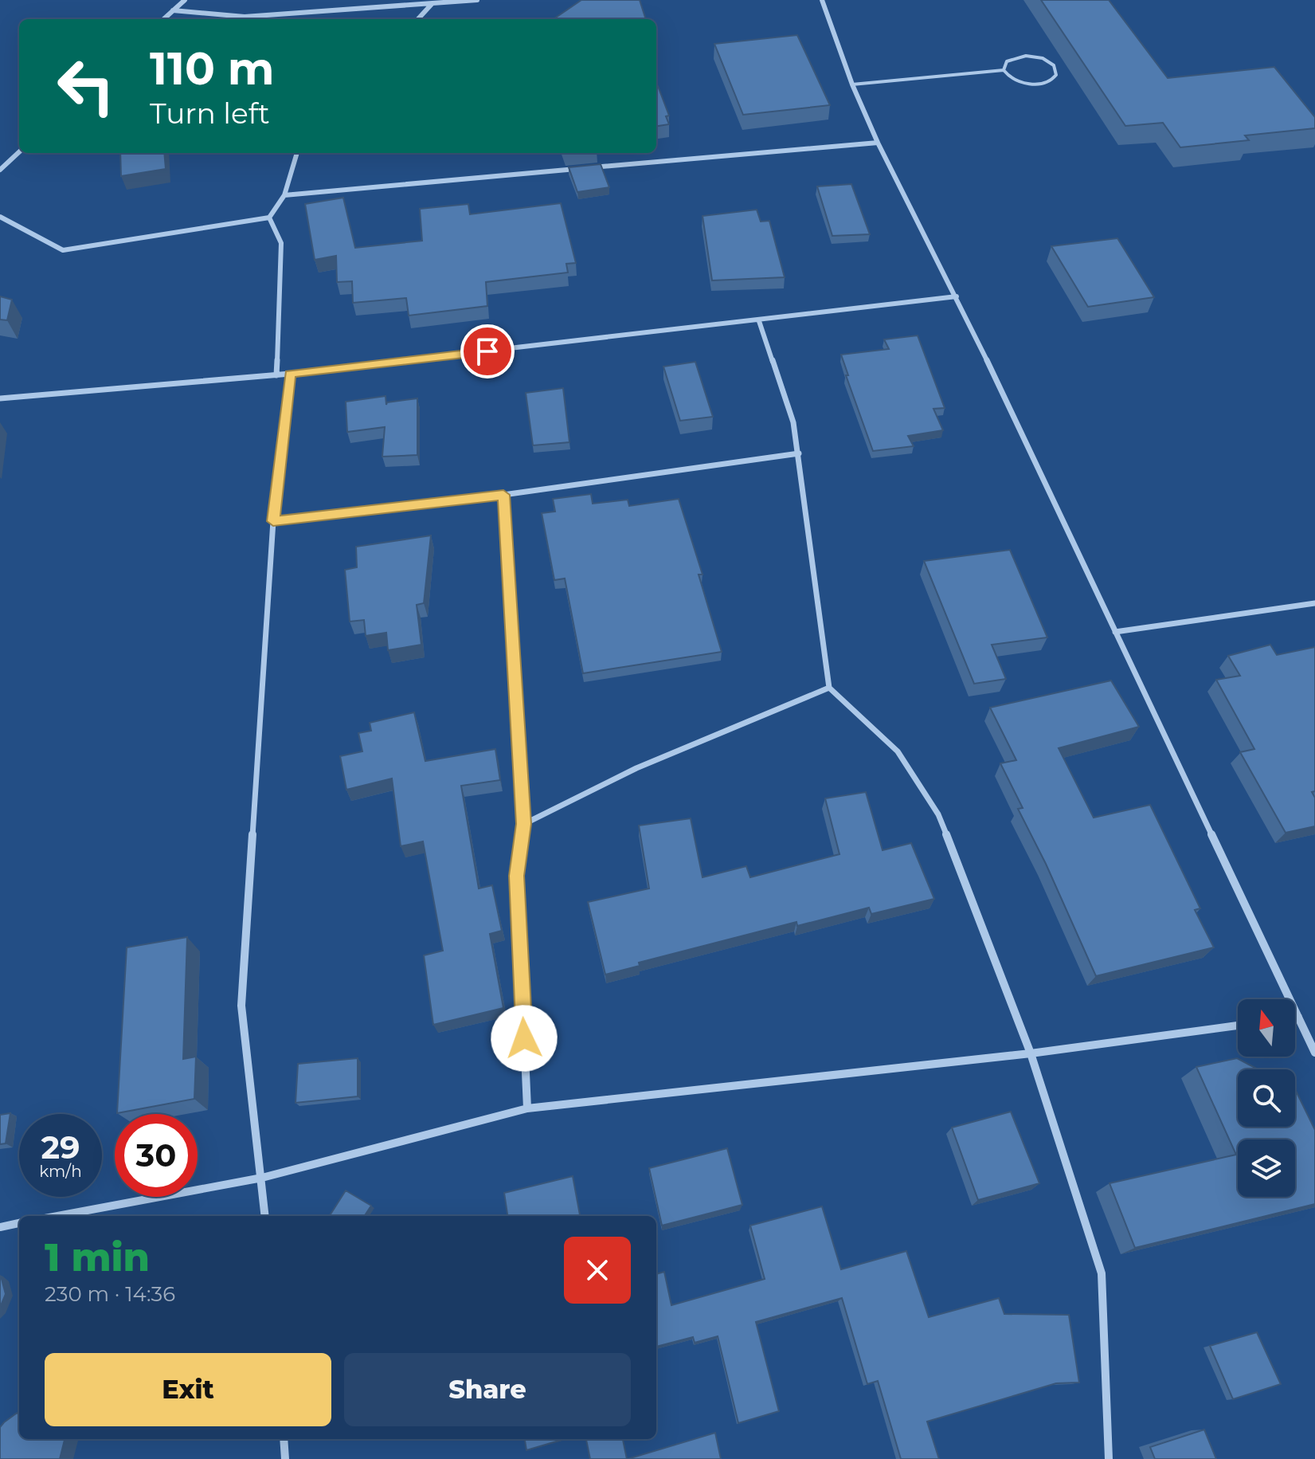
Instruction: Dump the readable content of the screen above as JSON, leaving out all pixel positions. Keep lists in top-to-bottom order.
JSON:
{
  "north": "top",
  "page": {
    "turn": ["110 m", "Turn left"],
    "speed": "29 km/h",
    "limit": "30",
    "heading": ["1 min", "230 m · 14:36"],
    "buttons": ["Exit", "Share"]
  }
}
